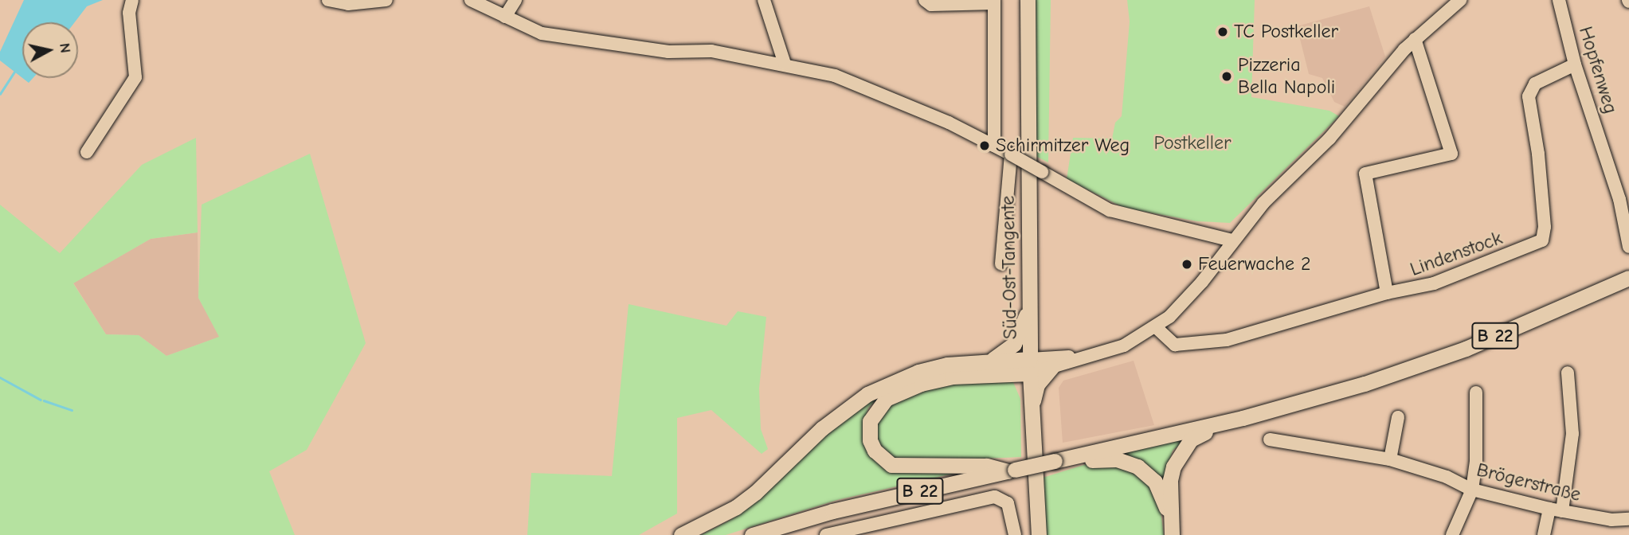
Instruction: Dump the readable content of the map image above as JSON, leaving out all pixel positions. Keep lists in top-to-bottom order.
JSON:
{
  "streets": {
    "main road": ["Süd-Ost-Tangente", "B 22"],
    "street": ["Hopfenweg", "Lindenstock", "Brögerstraße"]
  },
  "crossings": [
    ["Hopfenweg", "Lindenstock"]
  ],
  "parks": ["Postkeller"],
  "places": [
    "TC Postkeller",
    "Pizzeria Bella Napoli",
    "Schirmitzer Weg",
    "Feuerwache 2"
  ],
  "north": "right"
}
